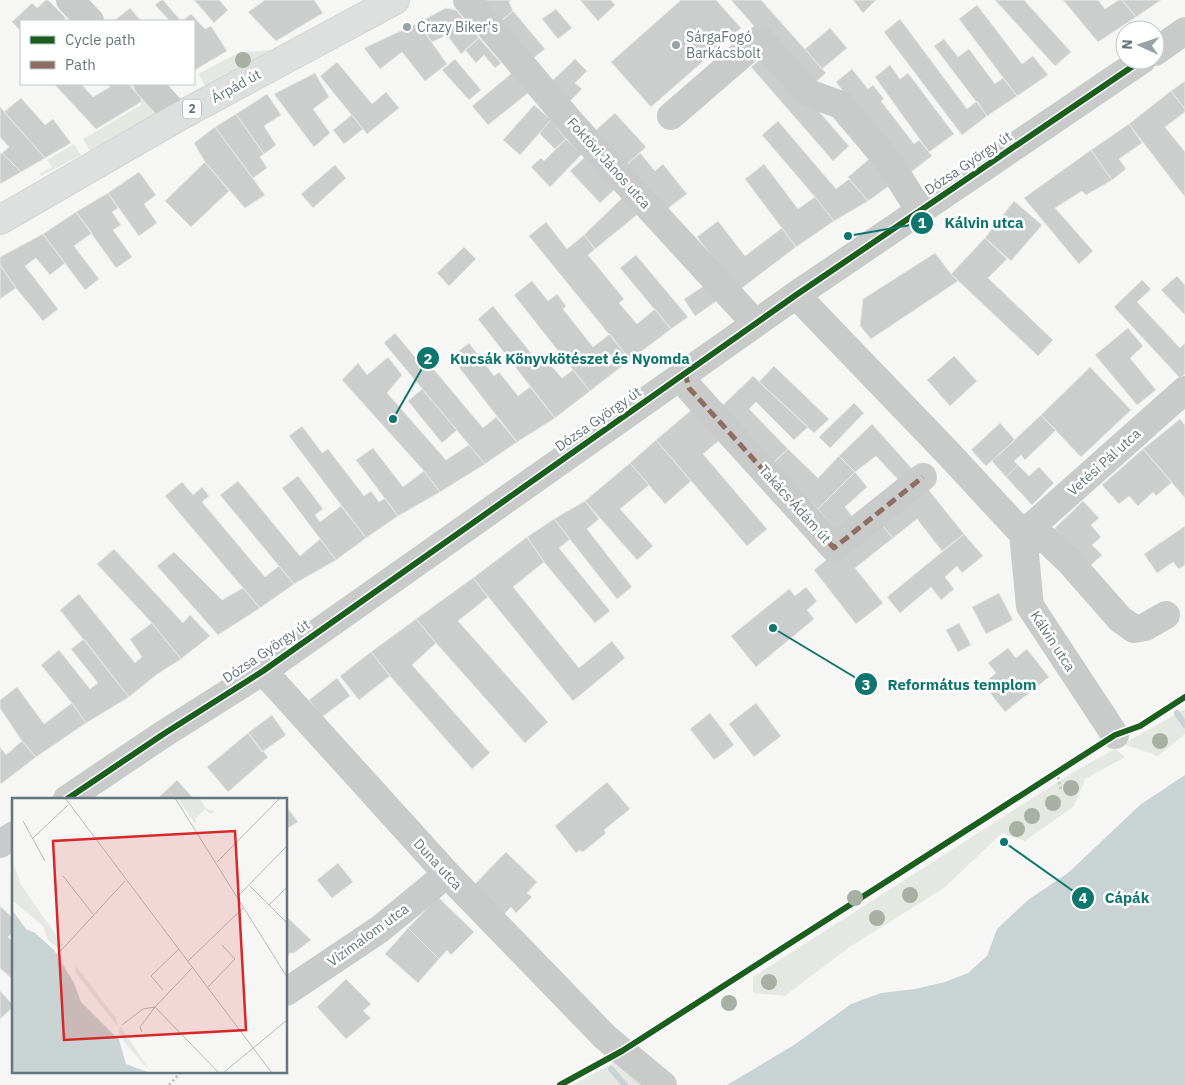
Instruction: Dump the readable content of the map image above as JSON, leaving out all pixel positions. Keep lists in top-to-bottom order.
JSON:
{
  "streets": {
    "main road": ["Árpád út", "2"],
    "street": [
      "Foktövi János utca",
      "Dózsa György út",
      "Vetési Pál utca",
      "Takács Ádám út",
      "Kálvin utca",
      "Duna utca",
      "Vízimalom utca"
    ]
  },
  "crossings": [
    ["Foktövi János utca", "Dózsa György út"],
    ["Dózsa György út", "Takács Ádám út"],
    ["Dózsa György út", "Duna utca"],
    ["Vetési Pál utca", "Kálvin utca"],
    ["Duna utca", "Vízimalom utca"]
  ],
  "places": [
    "Crazy Biker's",
    "SárgaFogó Barkácsbolt",
    "Kálvin utca",
    "Kucsák Könyvkötészet és Nyomda",
    "Református templom",
    "Cápák"
  ],
  "legend": ["Cycle path", "Path"],
  "north": "left"
}
